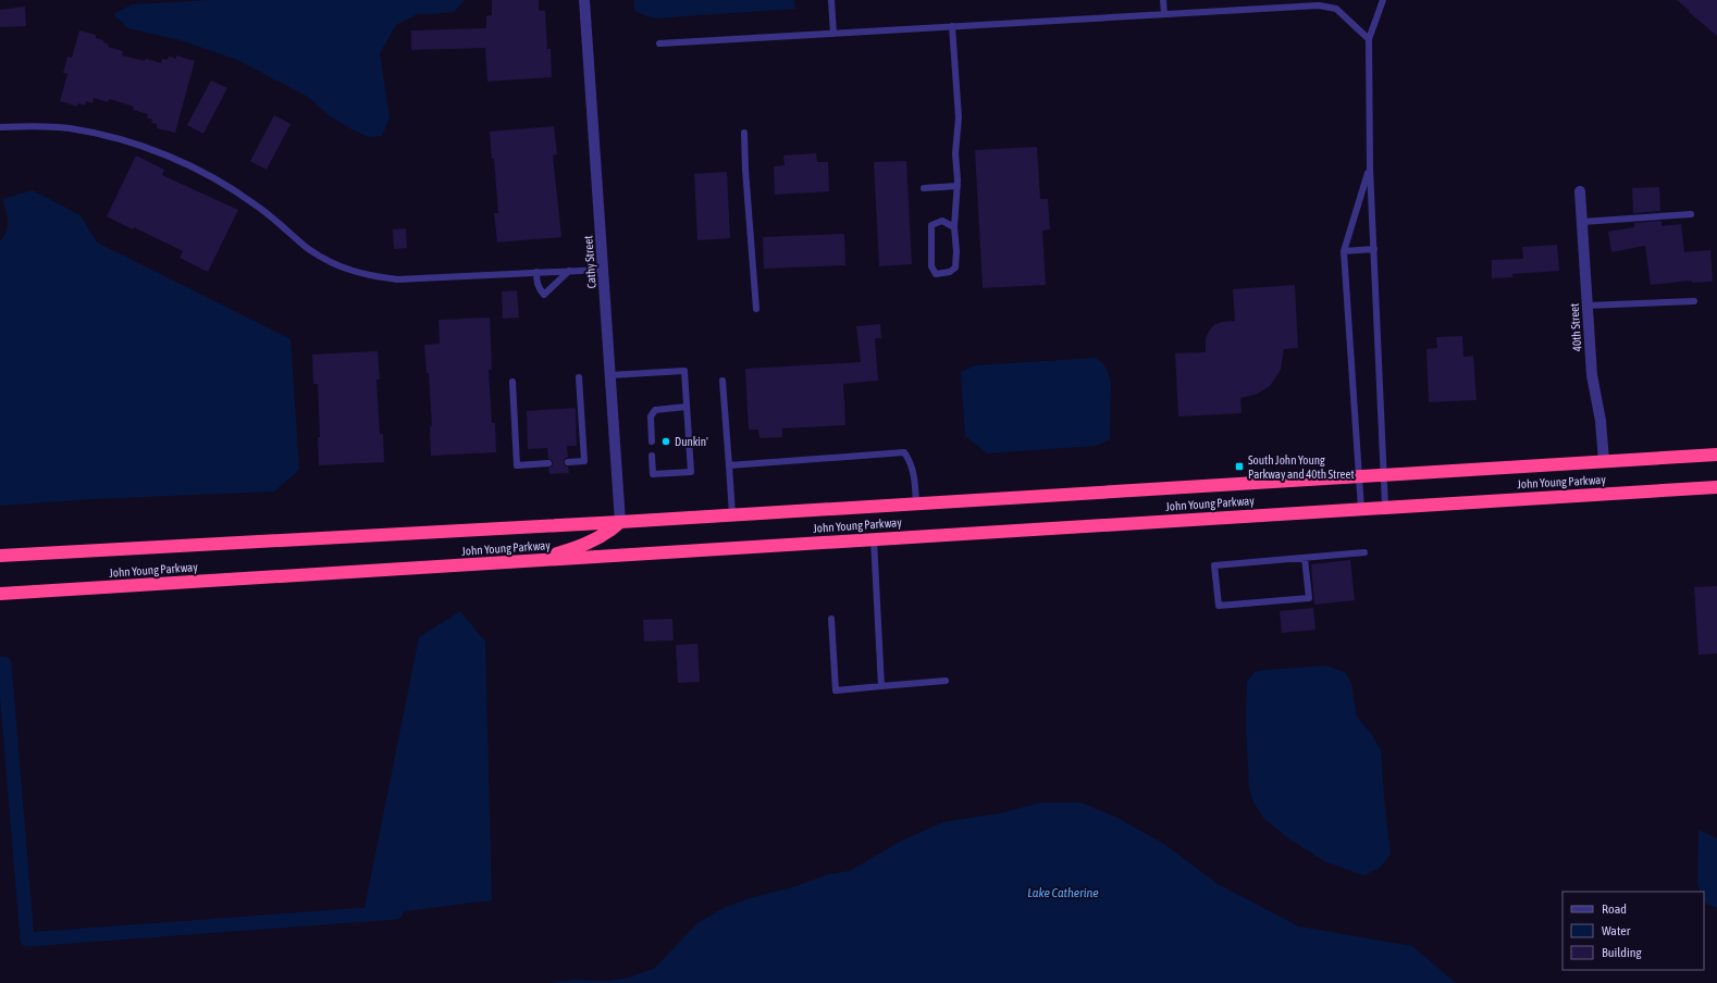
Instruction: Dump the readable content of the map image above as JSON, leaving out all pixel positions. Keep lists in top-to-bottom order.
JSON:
{
  "streets": {
    "highway": ["John Young Parkway"],
    "street": ["Cathy Street", "40th Street"]
  },
  "crossings": [
    ["Cathy Street", "John Young Parkway"],
    ["40th Street", "John Young Parkway"]
  ],
  "water": ["Lake Catherine"],
  "places": {
    "other": ["Dunkin'"],
    "transit": ["South John Young Parkway and 40th Street"]
  },
  "legend": ["Road", "Water", "Building"]
}
